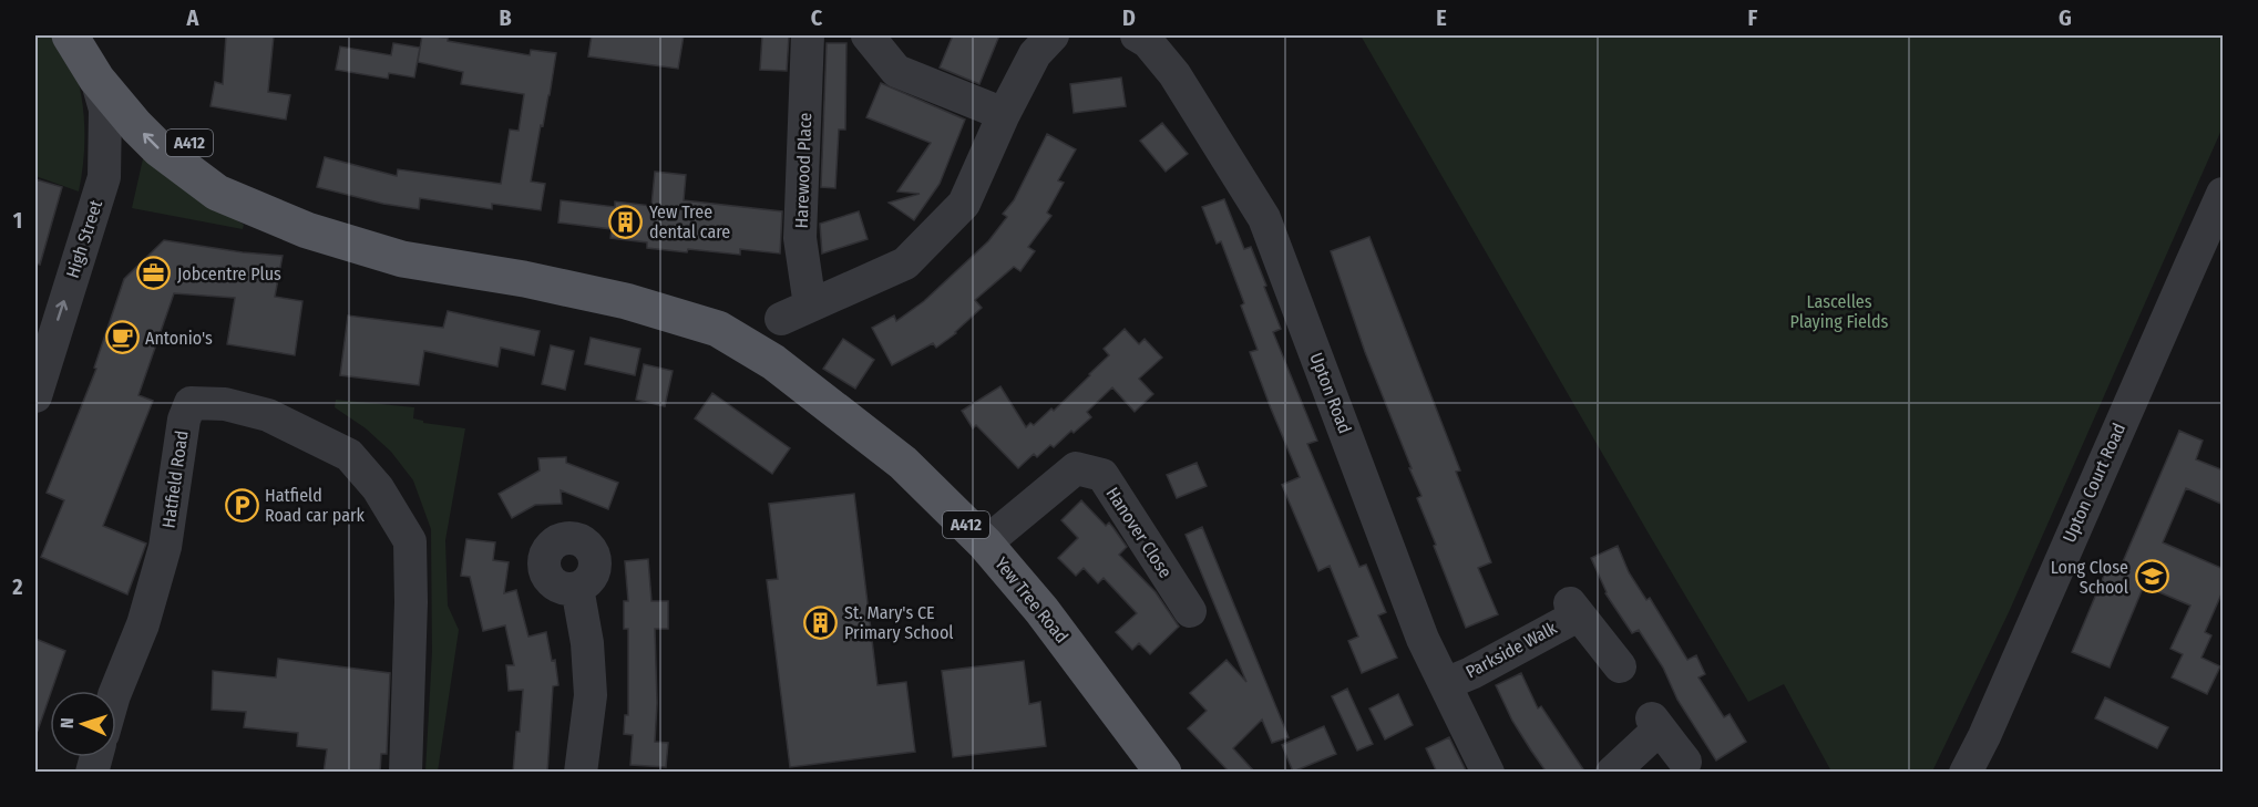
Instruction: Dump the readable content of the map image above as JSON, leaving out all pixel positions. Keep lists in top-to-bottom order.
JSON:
{
  "streets": {
    "main road": ["A412", "Yew Tree Road"],
    "street": [
      "Harewood Place",
      "High Street",
      "Upton Road",
      "Hatfield Road",
      "Upton Court Road",
      "Hanover Close",
      "Parkside Walk"
    ]
  },
  "crossings": [
    ["A412", "High Street"],
    ["A412", "Yew Tree Road"],
    ["Upton Road", "Parkside Walk"],
    ["Hanover Close", "Yew Tree Road"]
  ],
  "one_way": ["High Street"],
  "parks": ["Lascelles Playing Fields"],
  "places": {
    "building": ["Yew Tree dental care", "St. Mary's CE Primary School"],
    "office": ["Jobcentre Plus"],
    "cafe": ["Antonio's"],
    "parking": ["Hatfield Road car park"],
    "school or university": ["Long Close School"]
  },
  "north": "left",
  "grid": {
    "columns": [
      "A",
      "B",
      "C",
      "D",
      "E",
      "F",
      "G"
    ],
    "rows": ["1", "2"]
  }
}
